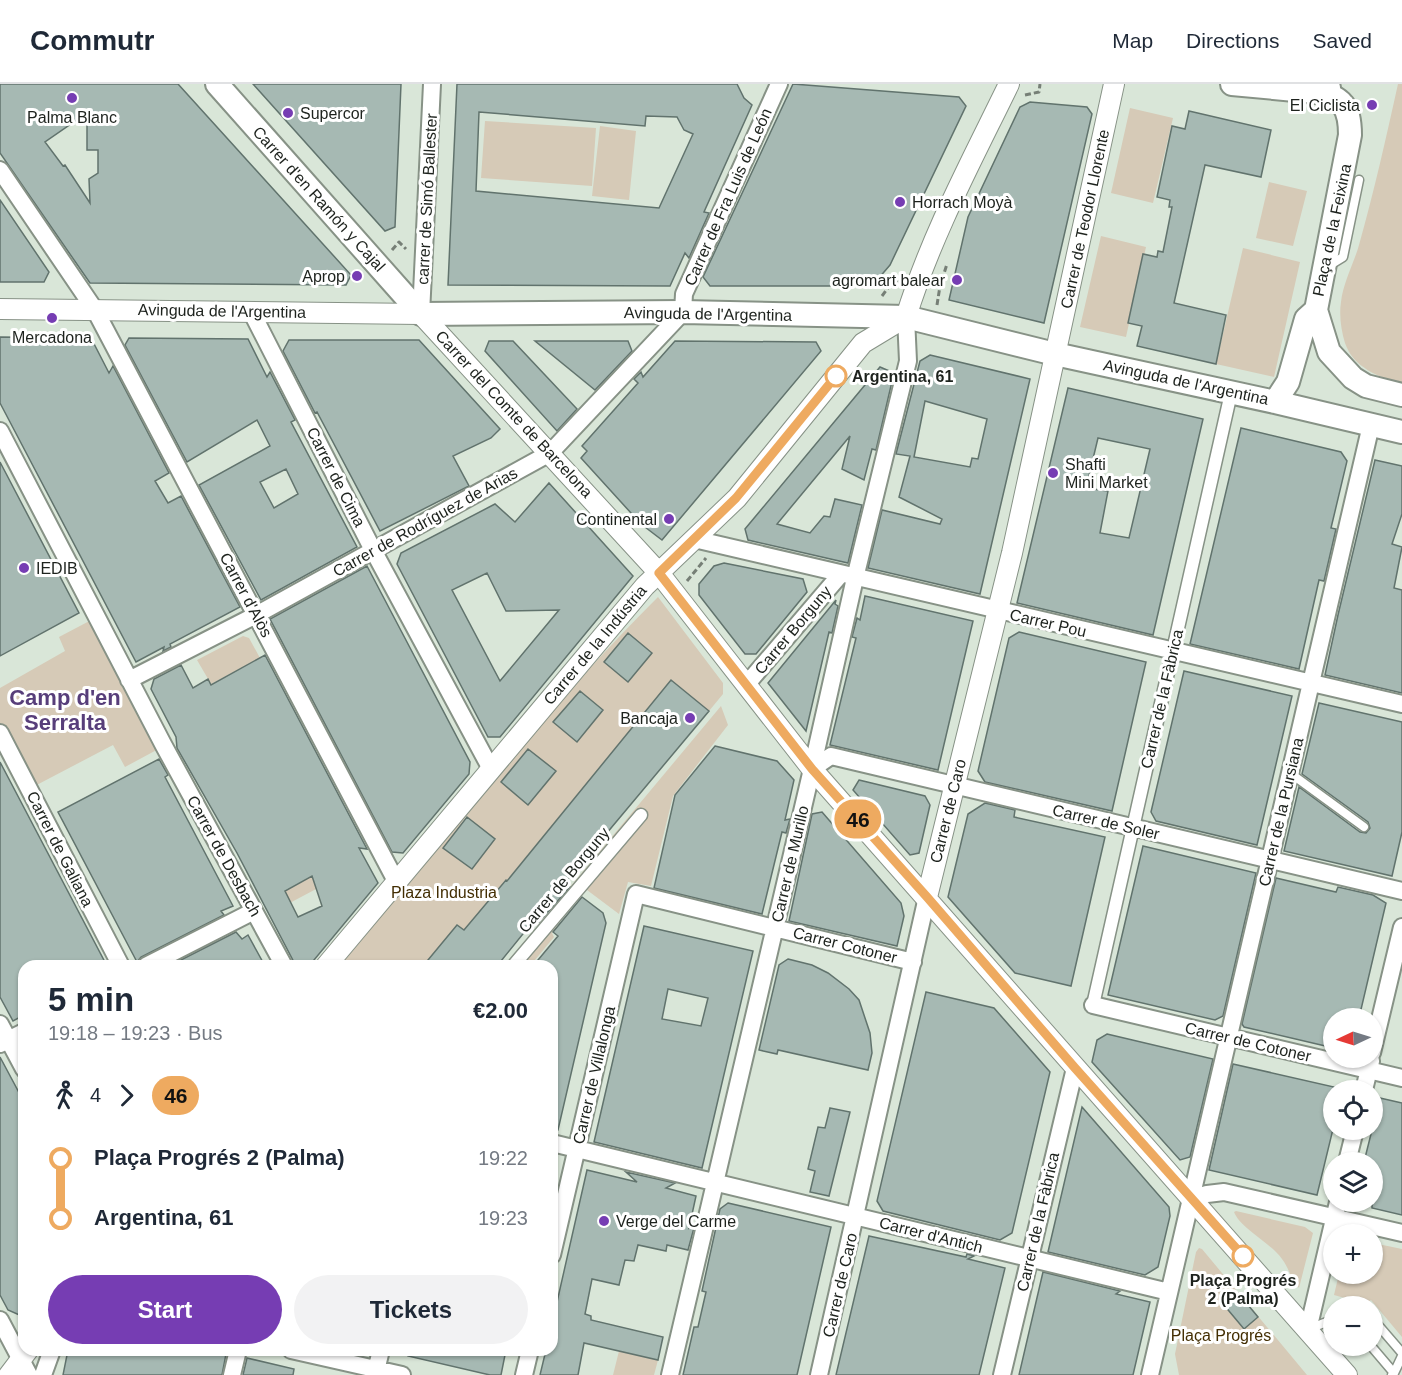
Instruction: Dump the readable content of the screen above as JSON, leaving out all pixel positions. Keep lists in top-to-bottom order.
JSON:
{
  "streets": {
    "main road": ["Carrer d'en Ramón y Cajal", "Plaça de la Feixina", "Avinguda de l'Argentina"],
    "street": [
      "Carrer de Fra Luis de León",
      "carrer de Simó Ballester",
      "Carrer de Teodor Llorente",
      "Carrer del Comte de Barcelona",
      "Carrer de Cima",
      "Carrer de Rodríguez de Arias",
      "Carrer d'Alòs",
      "Carrer Pou",
      "Carrer Borguny",
      "Carrer de la Indústria",
      "Carrer de la Fàbrica",
      "Carrer de Caro",
      "Carrer de la Pursiana",
      "Carrer de Soler",
      "Carrer de Galiana",
      "Carrer de Desbach",
      "Carrer de Murillo",
      "Carrer de Borguny",
      "Carrer Cotoner",
      "Carrer de Cotoner",
      "Carrer de Villalonga",
      "Carrer d'Antich"
    ]
  },
  "crossings": [
    ["Carrer de Fra Luis de León", "Avinguda de l'Argentina"],
    ["Carrer de Fra Luis de León", "Carrer de Rodríguez de Arias"],
    ["Carrer d'en Ramón y Cajal", "carrer de Simó Ballester"],
    ["Carrer d'en Ramón y Cajal", "Avinguda de l'Argentina"],
    ["Carrer d'en Ramón y Cajal", "Carrer del Comte de Barcelona"],
    ["carrer de Simó Ballester", "Avinguda de l'Argentina"],
    ["carrer de Simó Ballester", "Carrer del Comte de Barcelona"],
    ["Carrer de Teodor Llorente", "Avinguda de l'Argentina"],
    ["Carrer de Teodor Llorente", "Carrer de Caro"],
    ["Avinguda de l'Argentina", "Carrer del Comte de Barcelona"],
    ["Avinguda de l'Argentina", "Carrer de Cima"],
    ["Avinguda de l'Argentina", "Carrer de Rodríguez de Arias"],
    ["Avinguda de l'Argentina", "Carrer d'Alòs"],
    ["Avinguda de l'Argentina", "Carrer de la Indústria"],
    ["Avinguda de l'Argentina", "Carrer de la Fàbrica"],
    ["Avinguda de l'Argentina", "Carrer de Caro"],
    ["Avinguda de l'Argentina", "Carrer de la Pursiana"],
    ["Avinguda de l'Argentina", "Carrer de Murillo"],
    ["Carrer del Comte de Barcelona", "Carrer de Rodríguez de Arias"],
    ["Carrer del Comte de Barcelona", "Carrer Borguny"],
    ["Carrer del Comte de Barcelona", "Carrer de la Indústria"],
    ["Carrer del Comte de Barcelona", "Carrer de la Fàbrica"],
    ["Carrer del Comte de Barcelona", "Carrer de Caro"],
    ["Carrer del Comte de Barcelona", "Carrer de la Pursiana"],
    ["Carrer del Comte de Barcelona", "Carrer de Soler"],
    ["Carrer del Comte de Barcelona", "Carrer de Murillo"],
    ["Carrer de Cima", "Carrer de Rodríguez de Arias"],
    ["Carrer de Cima", "Carrer de la Indústria"],
    ["Carrer de Rodríguez de Arias", "Carrer d'Alòs"],
    ["Carrer de Rodríguez de Arias", "Carrer de Desbach"],
    ["Carrer d'Alòs", "Carrer de la Indústria"],
    ["Carrer Pou", "Carrer Borguny"],
    ["Carrer Pou", "Carrer de la Indústria"],
    ["Carrer Pou", "Carrer de la Fàbrica"],
    ["Carrer Pou", "Carrer de Caro"],
    ["Carrer Pou", "Carrer de la Pursiana"],
    ["Carrer Pou", "Carrer de Murillo"],
    ["Carrer Borguny", "Carrer de Murillo"],
    ["Carrer de la Indústria", "Carrer de Murillo"],
    ["Carrer de la Fàbrica", "Carrer de Soler"],
    ["Carrer de la Fàbrica", "Carrer de Cotoner"],
    ["Carrer de la Fàbrica", "Carrer d'Antich"],
    ["Carrer de Caro", "Carrer de Soler"],
    ["Carrer de Caro", "Carrer Cotoner"],
    ["Carrer de Caro", "Carrer d'Antich"],
    ["Carrer de la Pursiana", "Carrer de Soler"],
    ["Carrer de la Pursiana", "Carrer de Cotoner"],
    ["Carrer de la Pursiana", "Carrer d'Antich"],
    ["Carrer de Soler", "Carrer de Murillo"],
    ["Carrer de Murillo", "Carrer Cotoner"],
    ["Carrer de Murillo", "Carrer d'Antich"],
    ["Carrer Cotoner", "Carrer de Villalonga"],
    ["Carrer de Villalonga", "Carrer d'Antich"]
  ],
  "districts": ["Camp d'en Serralta"],
  "parks": ["Plaza Industria", "Plaça Progrés"],
  "places": [
    "Palma Blanc",
    "El Ciclista",
    "Supercor",
    "Horrach Moyà",
    "Aprop",
    "agromart balear",
    "Mercadona",
    "Argentina, 61",
    "Shafti Mini Market",
    "Continental",
    "IEDIB",
    "Bancaja",
    "Verge del Carme",
    "Plaça Progrés 2 (Palma)"
  ],
  "lines": ["bus line 46"],
  "north": "left",
  "page": {
    "header": "Commutr",
    "nav": ["Map", "Directions", "Saved"],
    "on_map": "46",
    "heading": ["5 min", "19:18 – 19:23 · Bus", "€2.00"],
    "map_buttons": ["+", "−"],
    "legs": ["4", "46"],
    "list": [
      {
        "name": "Plaça Progrés 2 (Palma)",
        "value": "19:22"
      },
      {
        "name": "Argentina, 61",
        "value": "19:23"
      }
    ],
    "buttons": ["Start", "Tickets"]
  }
}
